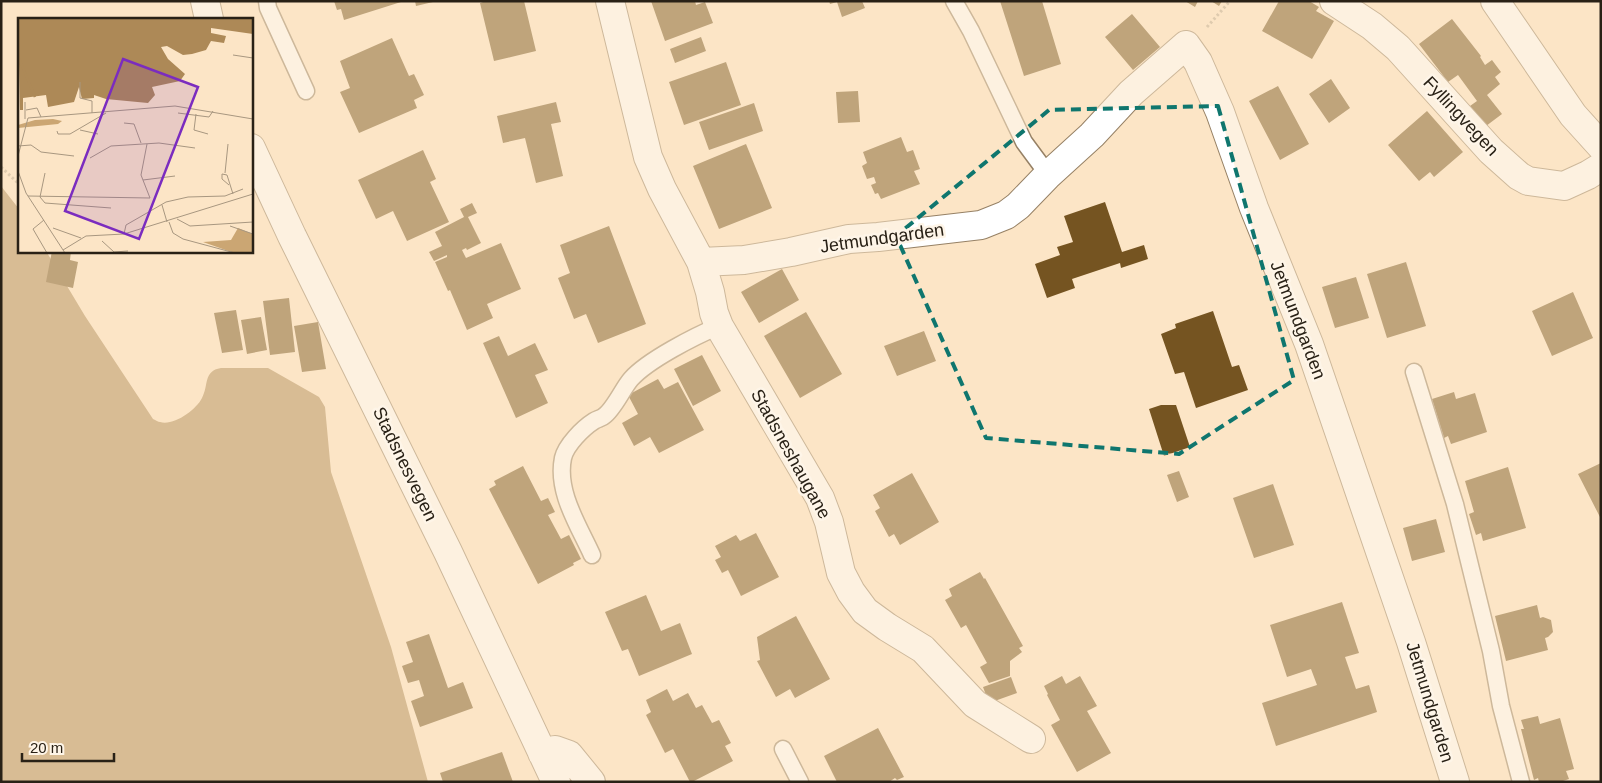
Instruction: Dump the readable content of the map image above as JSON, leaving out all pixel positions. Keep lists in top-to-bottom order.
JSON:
{
  "streets": {
    "street": [
      "Fyllingvegen",
      "Jetmundgarden",
      "Stadsneshaugane",
      "Stadsnesvegen"
    ]
  },
  "crossings": [
    ["Jetmundgarden", "Stadsneshaugane"]
  ],
  "scale_bar": "20 m"
}
